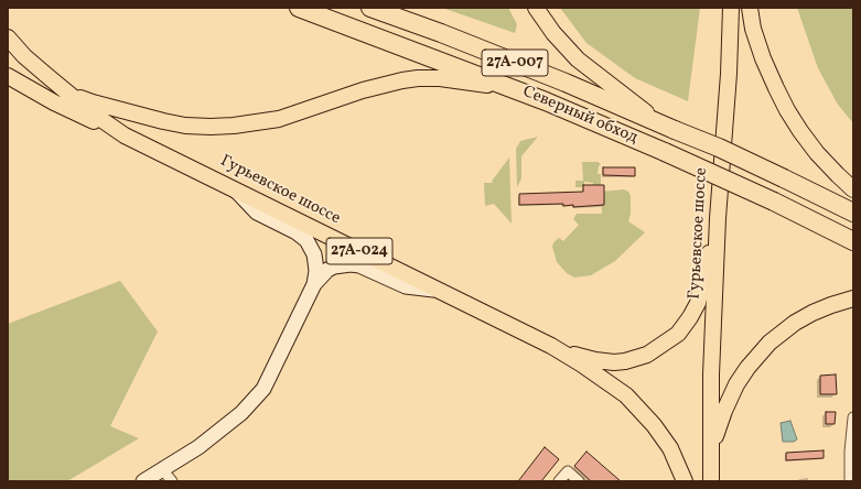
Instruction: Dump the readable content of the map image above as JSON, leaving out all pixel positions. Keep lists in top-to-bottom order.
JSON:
{
  "streets": {
    "highway": ["27А-007", "Северный обход"],
    "main road": ["Гурьевское шоссе", "27А-024"]
  }
}
